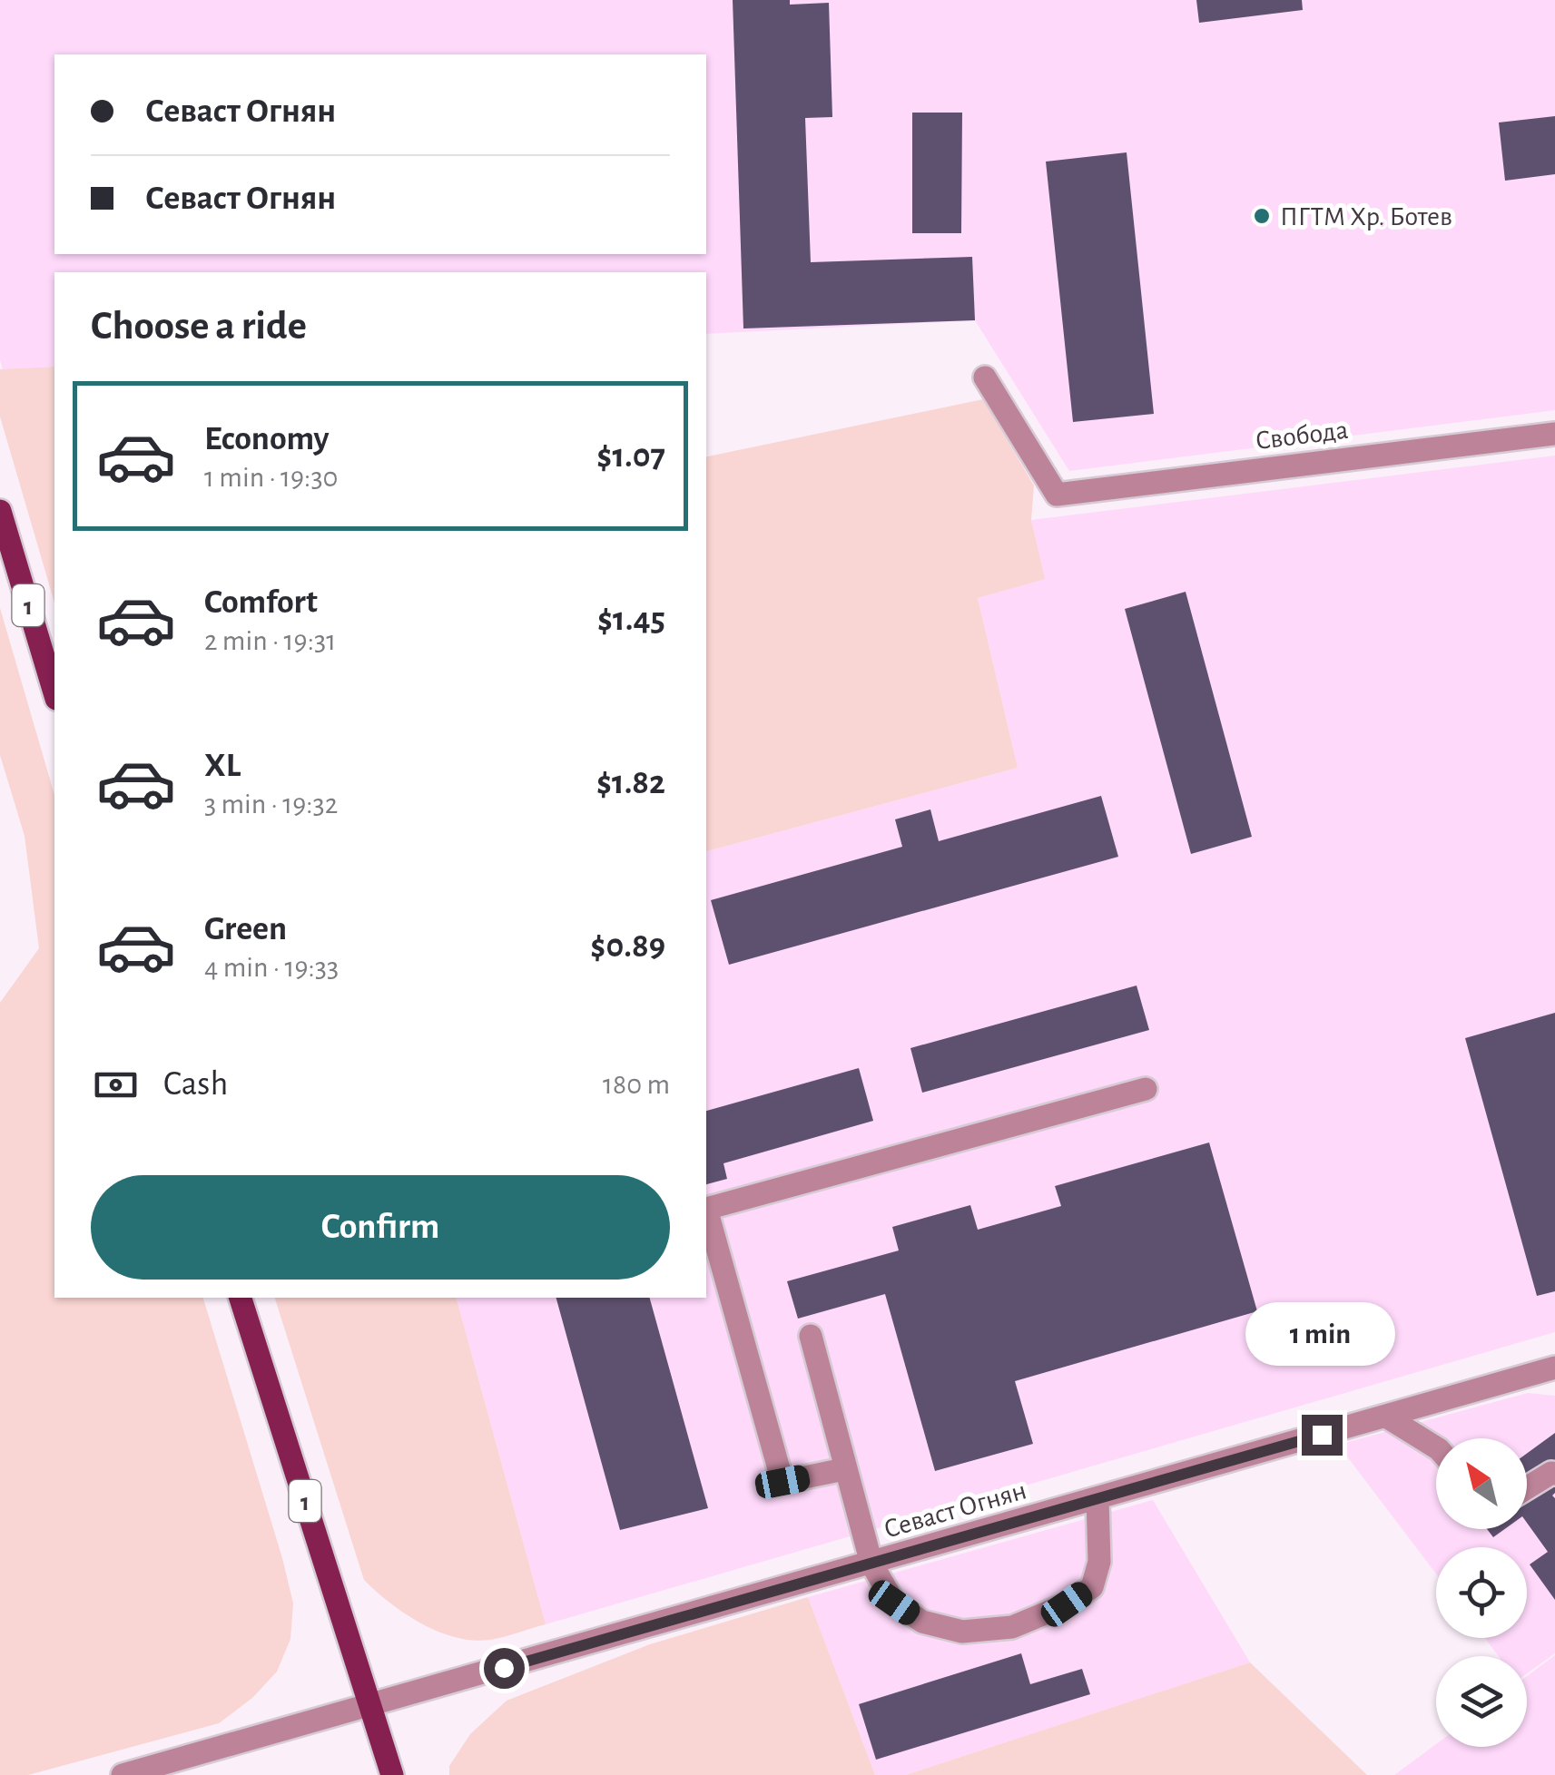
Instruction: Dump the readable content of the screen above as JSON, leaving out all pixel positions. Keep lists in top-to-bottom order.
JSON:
{
  "streets": {
    "main road": ["1"],
    "street": ["Свобода", "Севаст Огнян"]
  },
  "crossings": [
    ["1", "Севаст Огнян"]
  ],
  "places": ["ПГТМ Хр. Ботев"],
  "north": "top left",
  "page": {
    "banner": ["Севаст Огнян", "Севаст Огнян"],
    "heading": "Choose a ride",
    "list": [
      {
        "name": "Economy",
        "note": "1 min · 19:30",
        "value": "$1.07"
      },
      {
        "name": "Comfort",
        "note": "2 min · 19:31",
        "value": "$1.45"
      },
      {
        "name": "XL",
        "note": "3 min · 19:32",
        "value": "$1.82"
      },
      {
        "name": "Green",
        "note": "4 min · 19:33",
        "value": "$0.89"
      }
    ],
    "pay": ["Cash", "180 m"],
    "buttons": "Confirm",
    "bubble": "1 min"
  }
}
